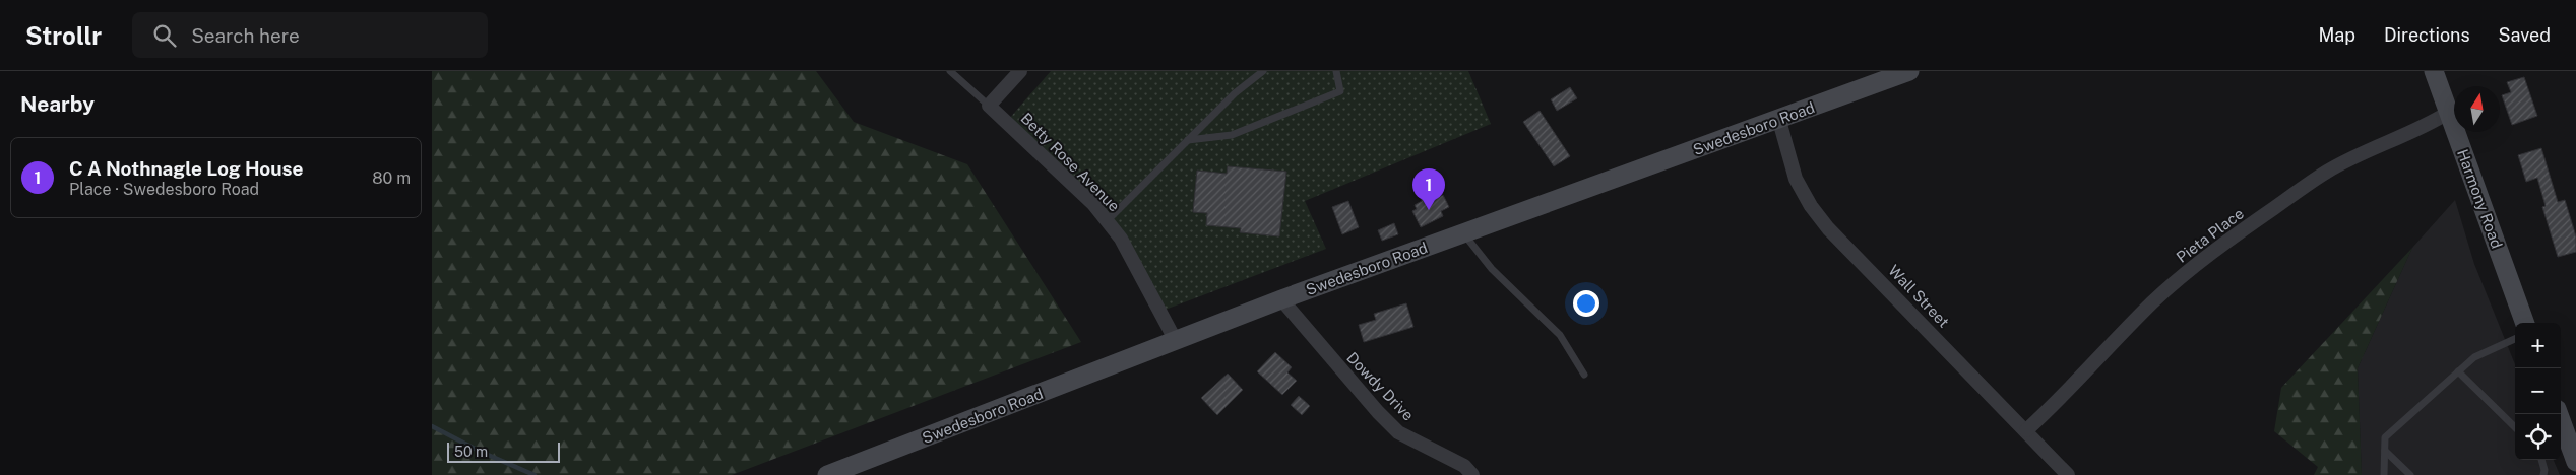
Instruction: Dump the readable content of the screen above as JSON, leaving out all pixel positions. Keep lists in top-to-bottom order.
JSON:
{
  "streets": {
    "main road": ["Swedesboro Road", "Harmony Road"],
    "street": [
      "Betty Rose Avenue",
      "Pieta Place",
      "Wall Street",
      "Dowdy Drive"
    ]
  },
  "crossings": [
    ["Swedesboro Road", "Betty Rose Avenue"],
    ["Swedesboro Road", "Wall Street"],
    ["Swedesboro Road", "Dowdy Drive"],
    ["Harmony Road", "Pieta Place"],
    ["Pieta Place", "Wall Street"]
  ],
  "scale_bar": "50 m",
  "north": "top",
  "page": {
    "header": "Strollr",
    "search": "Search here",
    "nav": ["Map", "Directions", "Saved"],
    "heading": "Nearby",
    "list": [
      {
        "mark": "1",
        "name": "C A Nothnagle Log House",
        "note": "Place · Swedesboro Road",
        "value": "80 m"
      }
    ],
    "pins": "1",
    "map_buttons": ["+", "−"],
    "scale": "50 m"
  }
}
